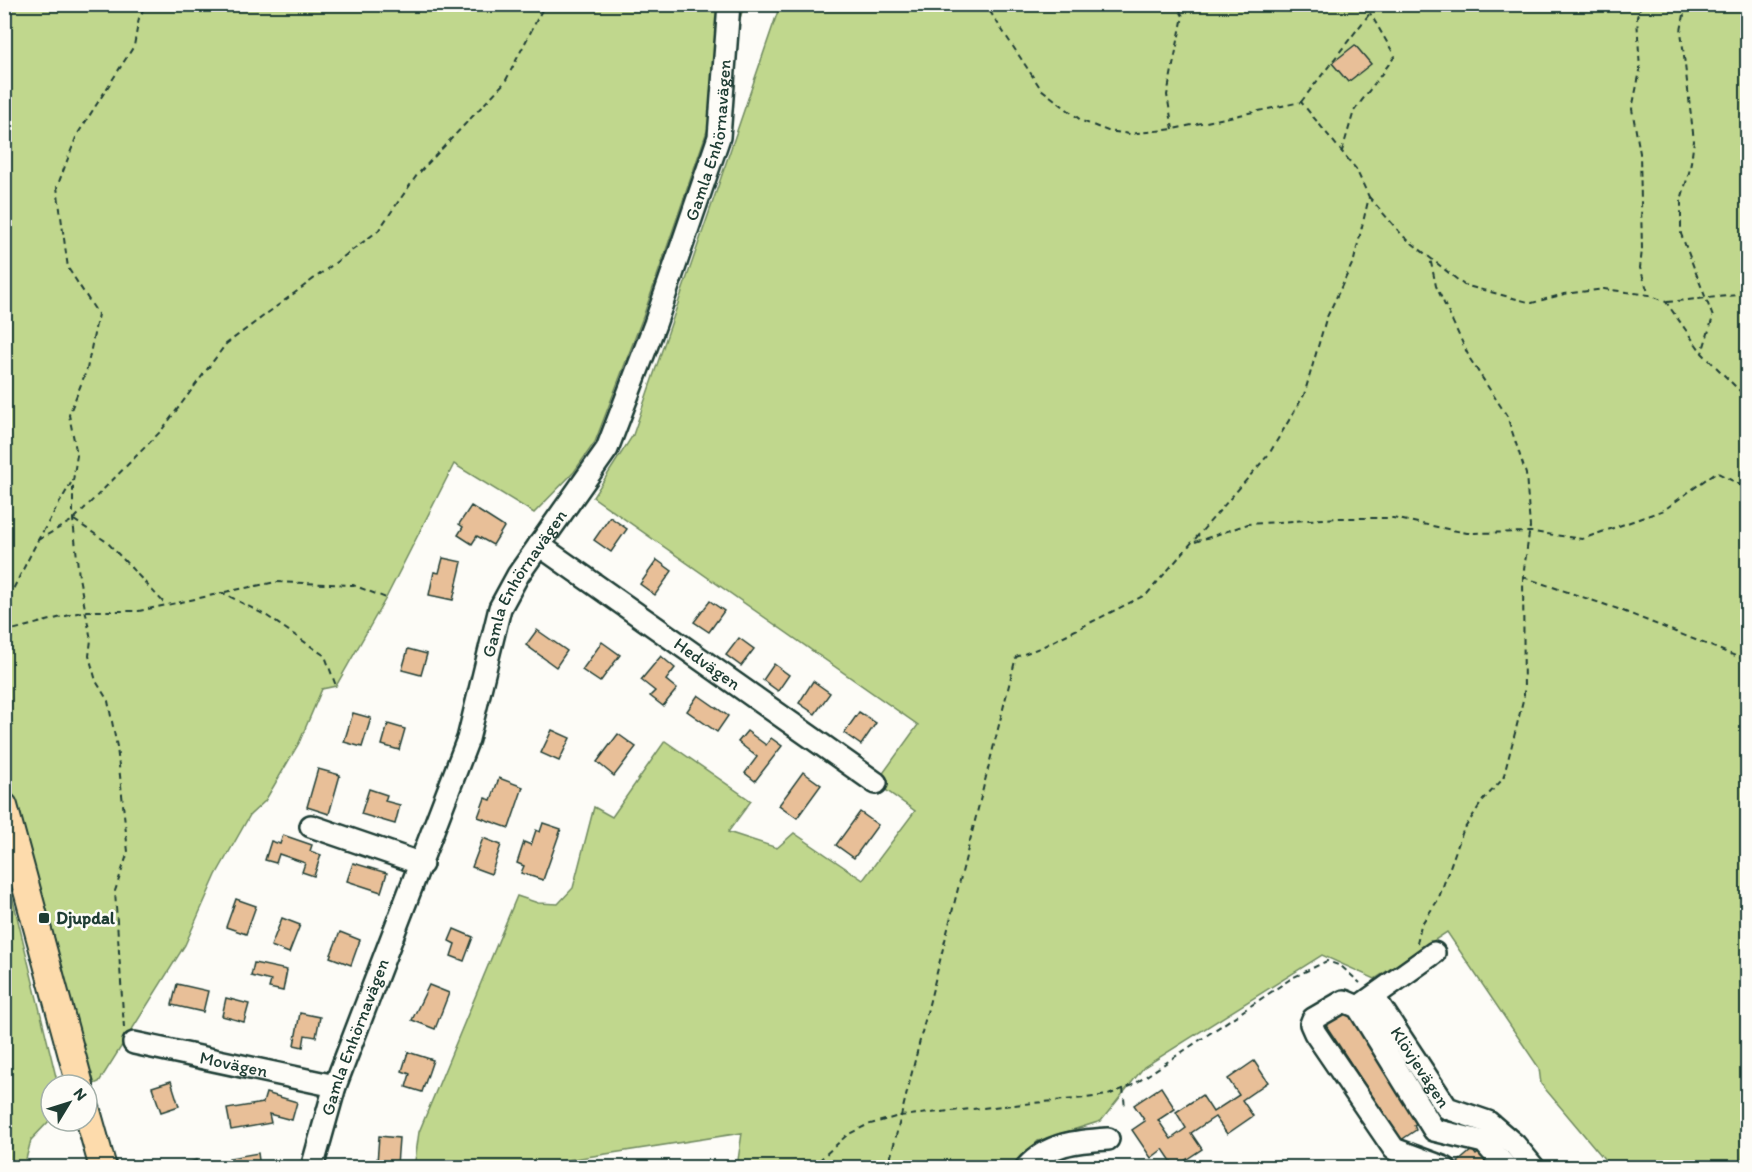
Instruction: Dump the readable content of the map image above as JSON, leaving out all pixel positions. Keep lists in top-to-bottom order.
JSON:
{
  "streets": {
    "street": [
      "Gamla Enhörnavägen",
      "Hedvägen",
      "Movägen",
      "Klövjevägen"
    ]
  },
  "crossings": [
    ["Gamla Enhörnavägen", "Hedvägen"],
    ["Gamla Enhörnavägen", "Movägen"]
  ],
  "places": {
    "transit": ["Djupdal"]
  },
  "north": "top right"
}
